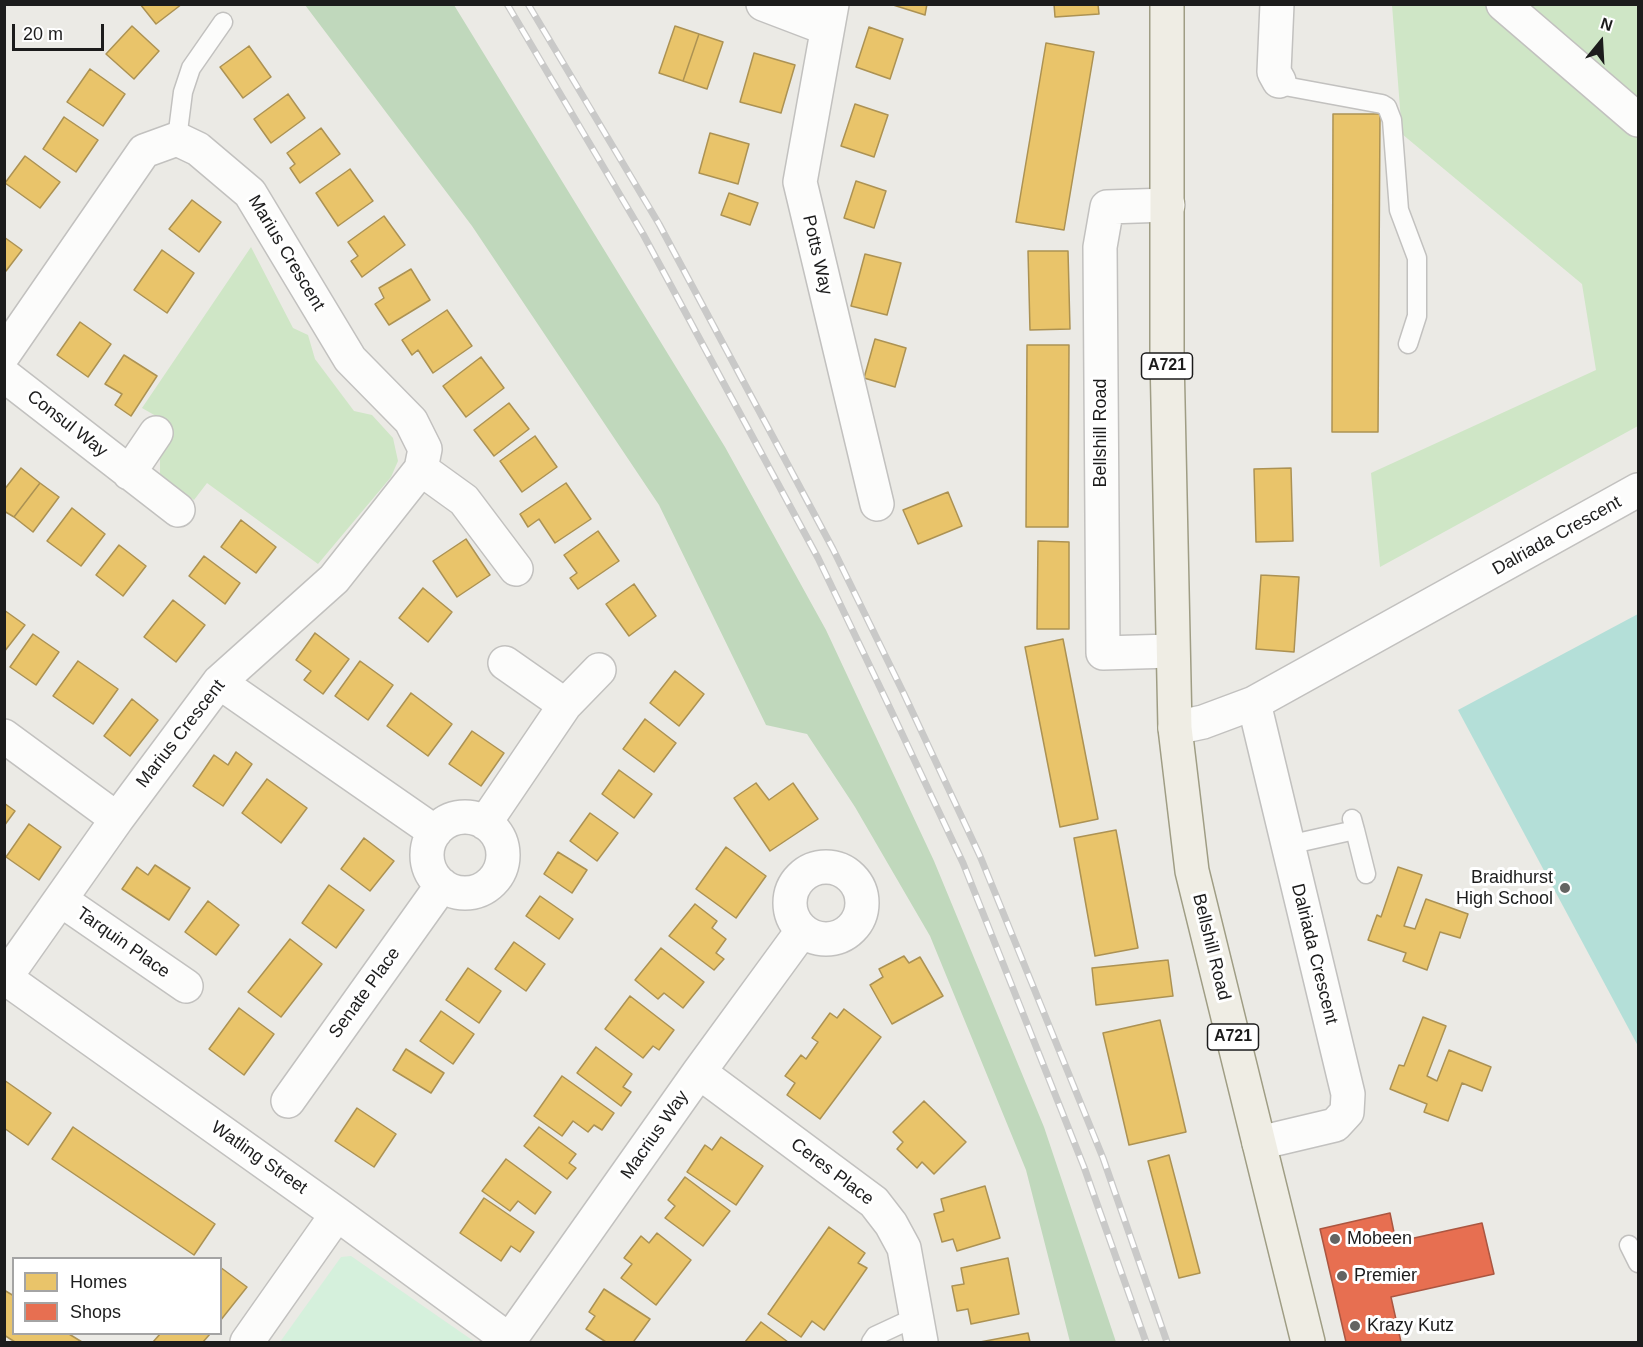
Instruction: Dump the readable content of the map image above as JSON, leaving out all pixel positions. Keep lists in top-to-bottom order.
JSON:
{
  "streets": {
    "main road": ["A721", "Bellshill Road"],
    "street": [
      "Marius Crescent",
      "Potts Way",
      "Consul Way",
      "Dalriada Crescent",
      "Tarquin Place",
      "Senate Place",
      "Macrius Way",
      "Watling Street",
      "Ceres Place"
    ]
  },
  "crossings": [
    ["Marius Crescent", "Tarquin Place"],
    ["Marius Crescent", "Watling Street"],
    ["Bellshill Road", "Dalriada Crescent"],
    ["Macrius Way", "Watling Street"],
    ["Macrius Way", "Ceres Place"]
  ],
  "places": [
    "Braidhurst High School",
    "Mobeen",
    "Premier",
    "Krazy Kutz"
  ],
  "legend": ["Homes", "Shops"],
  "scale_bar": "20 m",
  "north": "top"
}
